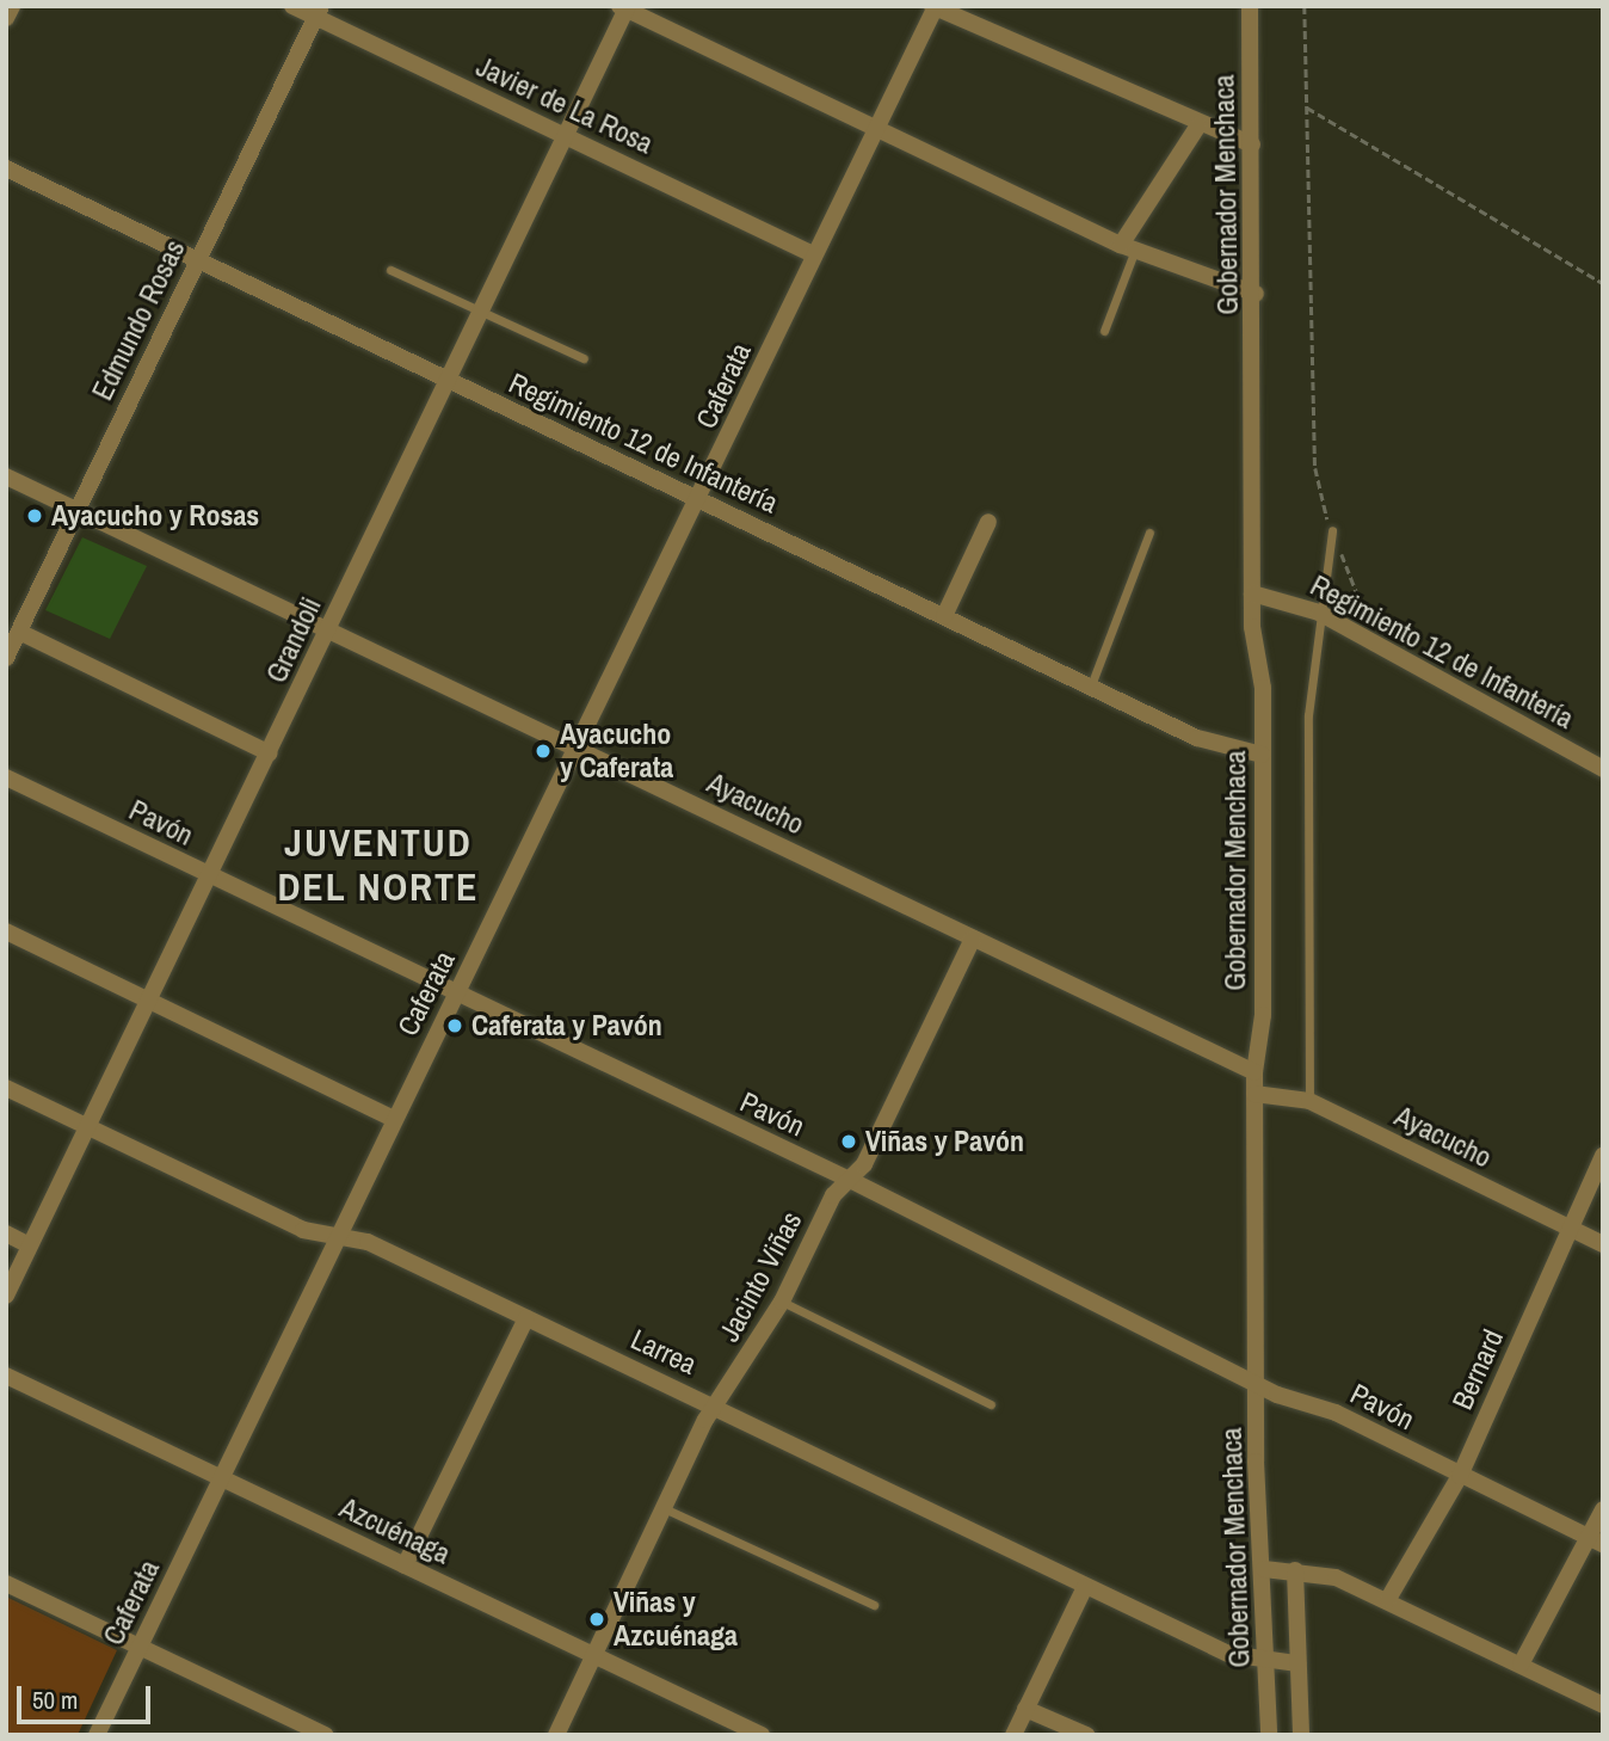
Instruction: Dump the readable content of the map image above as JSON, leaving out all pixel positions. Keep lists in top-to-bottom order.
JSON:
{
  "streets": {
    "street": [
      "Javier de La Rosa",
      "Gobernador Menchaca",
      "Edmundo Rosas",
      "Caferata",
      "Regimiento 12 de Infantería",
      "Grandoli",
      "Ayacucho",
      "Pavón",
      "Jacinto Viñas",
      "Larrea",
      "Bernard",
      "Azcuénaga"
    ]
  },
  "crossings": [
    ["Javier de La Rosa", "Edmundo Rosas"],
    ["Javier de La Rosa", "Caferata"],
    ["Javier de La Rosa", "Grandoli"],
    ["Gobernador Menchaca", "Regimiento 12 de Infantería"],
    ["Gobernador Menchaca", "Ayacucho"],
    ["Gobernador Menchaca", "Pavón"],
    ["Gobernador Menchaca", "Larrea"],
    ["Edmundo Rosas", "Regimiento 12 de Infantería"],
    ["Edmundo Rosas", "Ayacucho"],
    ["Caferata", "Regimiento 12 de Infantería"],
    ["Caferata", "Ayacucho"],
    ["Caferata", "Pavón"],
    ["Caferata", "Larrea"],
    ["Caferata", "Azcuénaga"],
    ["Regimiento 12 de Infantería", "Grandoli"],
    ["Grandoli", "Ayacucho"],
    ["Grandoli", "Pavón"],
    ["Grandoli", "Larrea"],
    ["Ayacucho", "Jacinto Viñas"],
    ["Ayacucho", "Bernard"],
    ["Pavón", "Jacinto Viñas"],
    ["Pavón", "Bernard"],
    ["Jacinto Viñas", "Larrea"],
    ["Jacinto Viñas", "Azcuénaga"]
  ],
  "districts": ["JUVENTUD DEL NORTE"],
  "places": [
    "Ayacucho y Rosas",
    "Ayacucho y Caferata",
    "Caferata y Pavón",
    "Viñas y Pavón",
    "Viñas y Azcuénaga"
  ],
  "scale_bar": "50 m"
}
